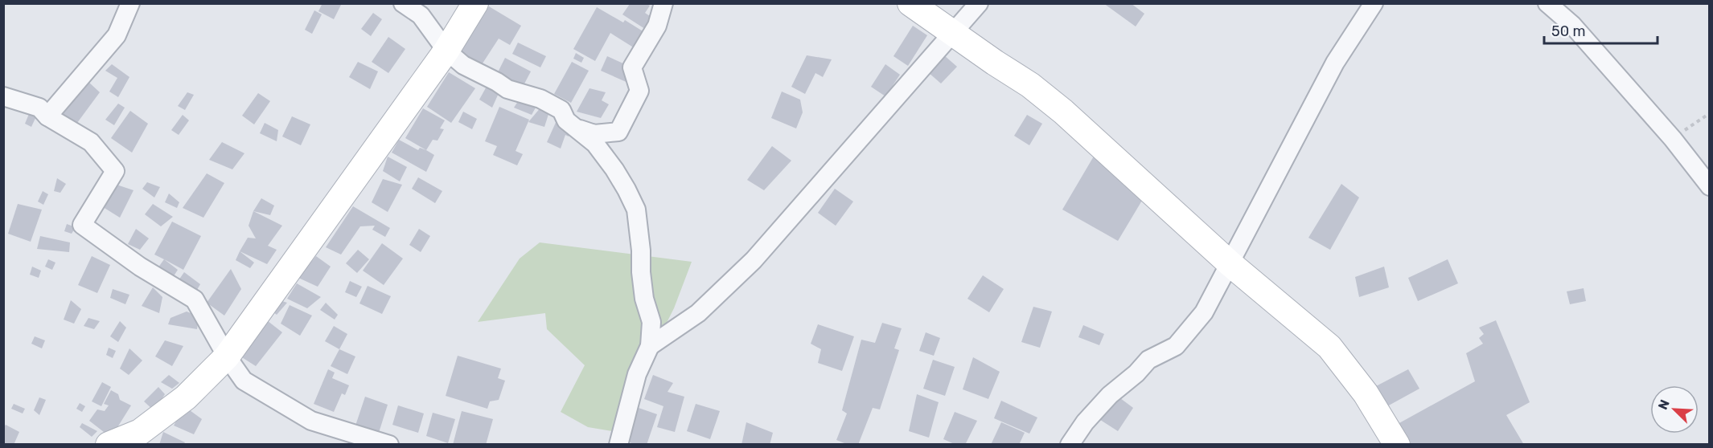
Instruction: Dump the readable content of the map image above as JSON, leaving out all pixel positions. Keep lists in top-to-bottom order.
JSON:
{
  "scale_bar": "50 m",
  "north": "top left"
}
